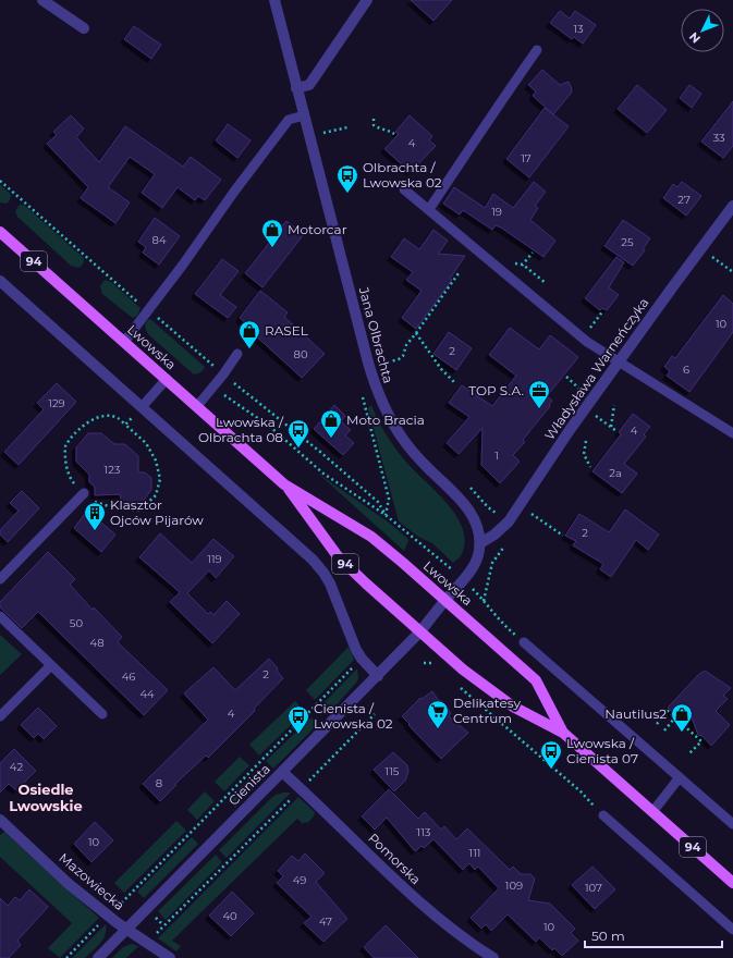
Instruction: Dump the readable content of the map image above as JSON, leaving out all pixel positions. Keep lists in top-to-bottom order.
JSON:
{
  "streets": {
    "main road": ["94", "Lwowska"],
    "street": [
      "Jana Olbrachta",
      "Władysława Warneńczyka",
      "Cienista",
      "Pomorska",
      "Mazowiecka"
    ]
  },
  "crossings": [
    ["Jana Olbrachta", "Władysława Warneńczyka"],
    ["Lwowska", "Cienista"],
    ["Cienista", "Pomorska"],
    ["Cienista", "Mazowiecka"]
  ],
  "districts": ["Osiedle Lwowskie"],
  "places": {
    "bus stop": [
      "Olbrachta / Lwowska 02",
      "Lwowska / Olbrachta 08",
      "Cienista / Lwowska 02",
      "Lwowska / Cienista 07"
    ],
    "shop": [
      "Motorcar",
      "RASEL",
      "Moto Bracia",
      "Nautilus2"
    ],
    "office": ["TOP S.A."],
    "building": ["Klasztor Ojców Pijarów"],
    "supermarket": ["Delikatesy Centrum"]
  },
  "house_numbers": [
    "13",
    "33",
    "4",
    "17",
    "27",
    "19",
    "84",
    "25",
    "10",
    "2",
    "80",
    "6",
    "129",
    "4",
    "1",
    "123",
    "2a",
    "2",
    "119",
    "50",
    "48",
    "2",
    "46",
    "44",
    "4",
    "42",
    "115",
    "8",
    "113",
    "10",
    "111",
    "49",
    "109",
    "107",
    "40",
    "47",
    "10"
  ],
  "scale_bar": "50 m",
  "north": "bottom left"
}
